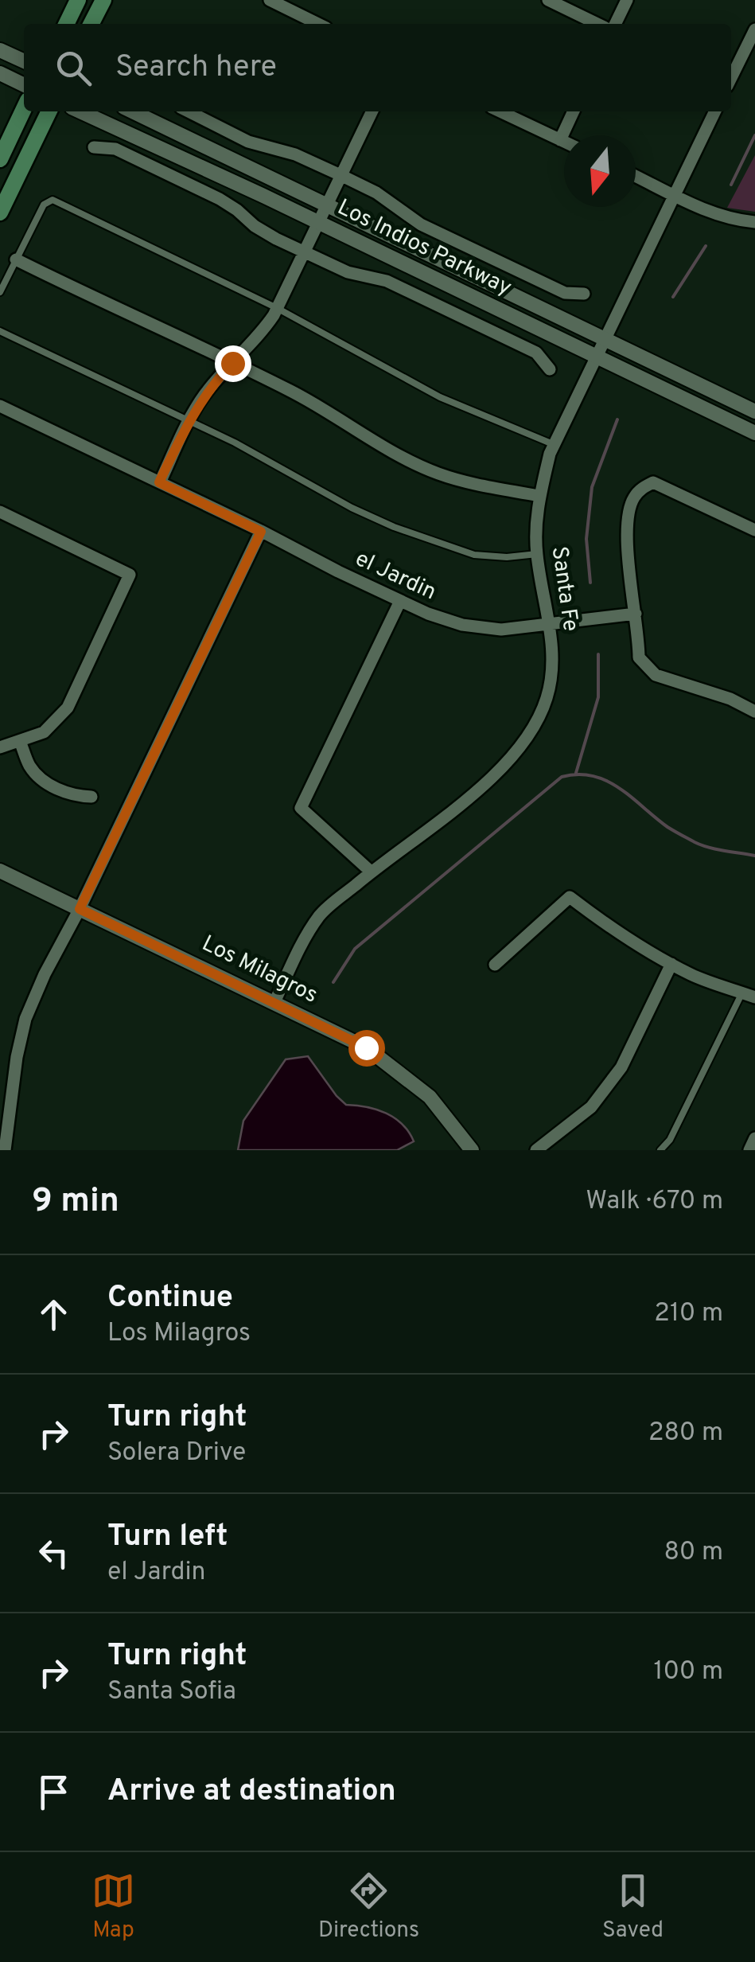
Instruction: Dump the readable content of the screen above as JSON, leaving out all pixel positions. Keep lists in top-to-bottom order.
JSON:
{
  "streets": {
    "street": [
      "Los Indios Parkway",
      "el Jardin",
      "Santa Fe",
      "Los Milagros"
    ]
  },
  "crossings": [
    ["Los Indios Parkway", "Santa Fe"],
    ["el Jardin", "Santa Fe"],
    ["Santa Fe", "Los Milagros"]
  ],
  "north": "bottom",
  "page": {
    "search": "Search here",
    "heading": ["9 min", "Walk · 670 m"],
    "list": [
      ["Continue", "Los Milagros", "210 m"],
      ["Turn right", "Solera Drive", "280 m"],
      ["Turn left", "el Jardin", "80 m"],
      ["Turn right", "Santa Sofia", "100 m"],
      "Arrive at destination"
    ],
    "nav": ["Map", "Directions", "Saved"]
  }
}
